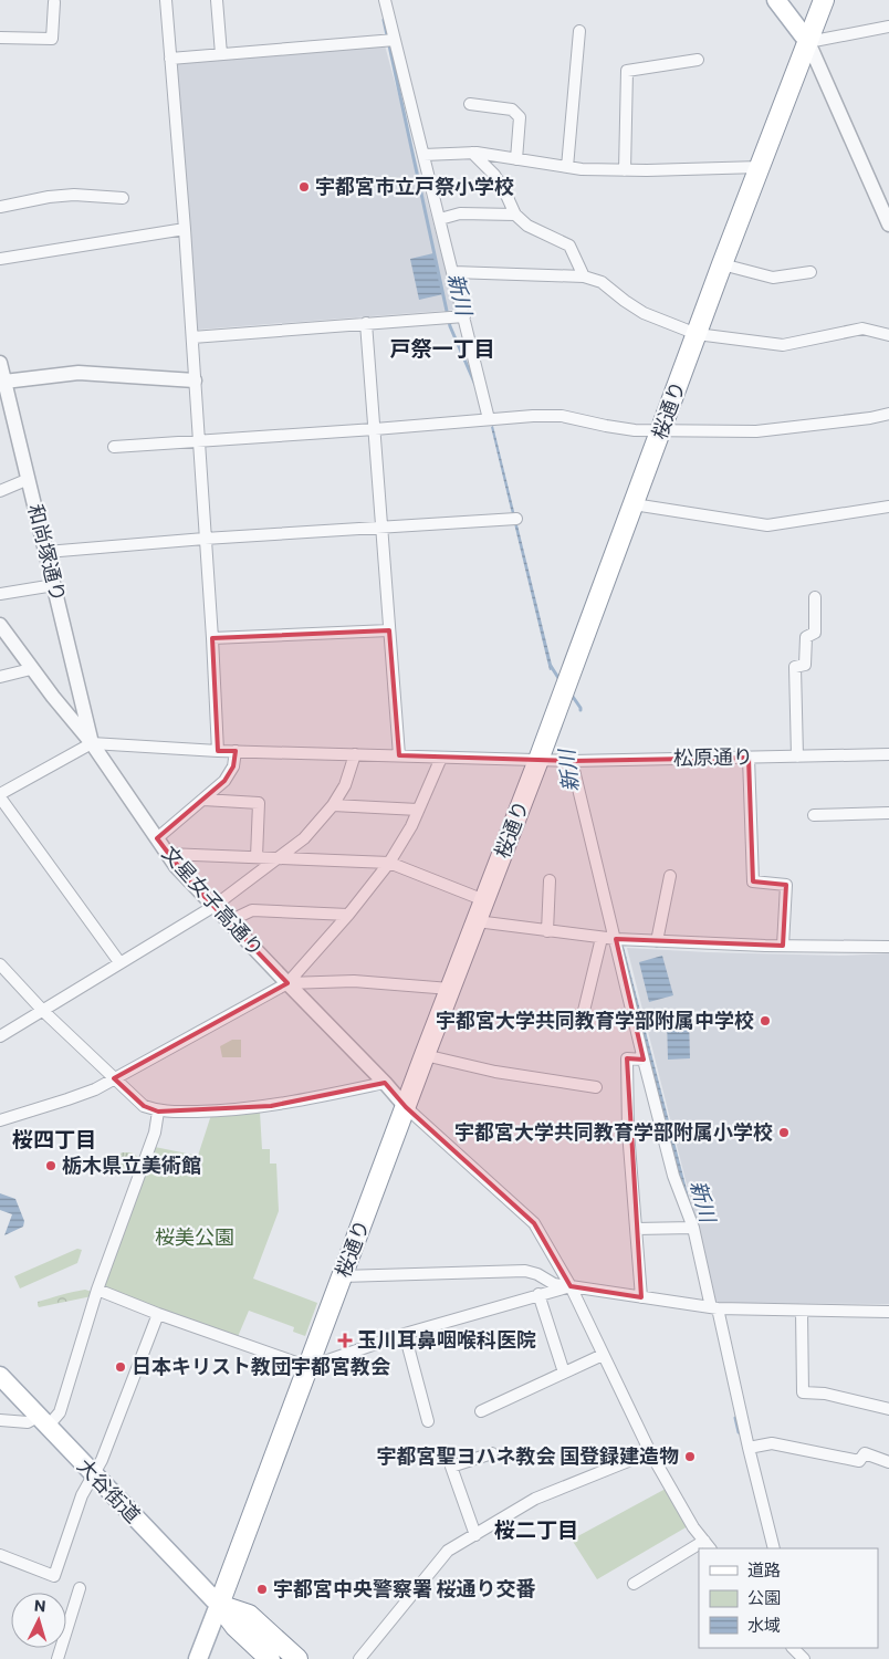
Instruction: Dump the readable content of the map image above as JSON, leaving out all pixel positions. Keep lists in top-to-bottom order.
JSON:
{
  "streets": {
    "highway": ["桜通り"],
    "main road": ["大谷街道"],
    "street": ["和尚塚通り", "松原通り", "文星女子高通り"]
  },
  "crossings": [
    ["桜通り", "松原通り"],
    ["桜通り", "文星女子高通り"],
    ["桜通り", "大谷街道"],
    ["和尚塚通り", "松原通り"],
    ["和尚塚通り", "文星女子高通り"],
    ["松原通り", "文星女子高通り"]
  ],
  "districts": ["戸祭一丁目", "桜四丁目", "桜二丁目"],
  "water": ["新川"],
  "parks": ["桜美公園"],
  "places": {
    "other": [
      "宇都宮市立戸祭小学校",
      "宇都宮大学共同教育学部附属中学校",
      "宇都宮大学共同教育学部附属小学校",
      "栃木県立美術館",
      "日本キリスト教団宇都宮教会",
      "宇都宮聖ヨハネ教会 国登録建造物",
      "宇都宮中央警察署 桜通り交番"
    ],
    "health": ["玉川耳鼻咽喉科医院"]
  },
  "legend": ["道路", "公園", "水域"],
  "north": "top"
}
